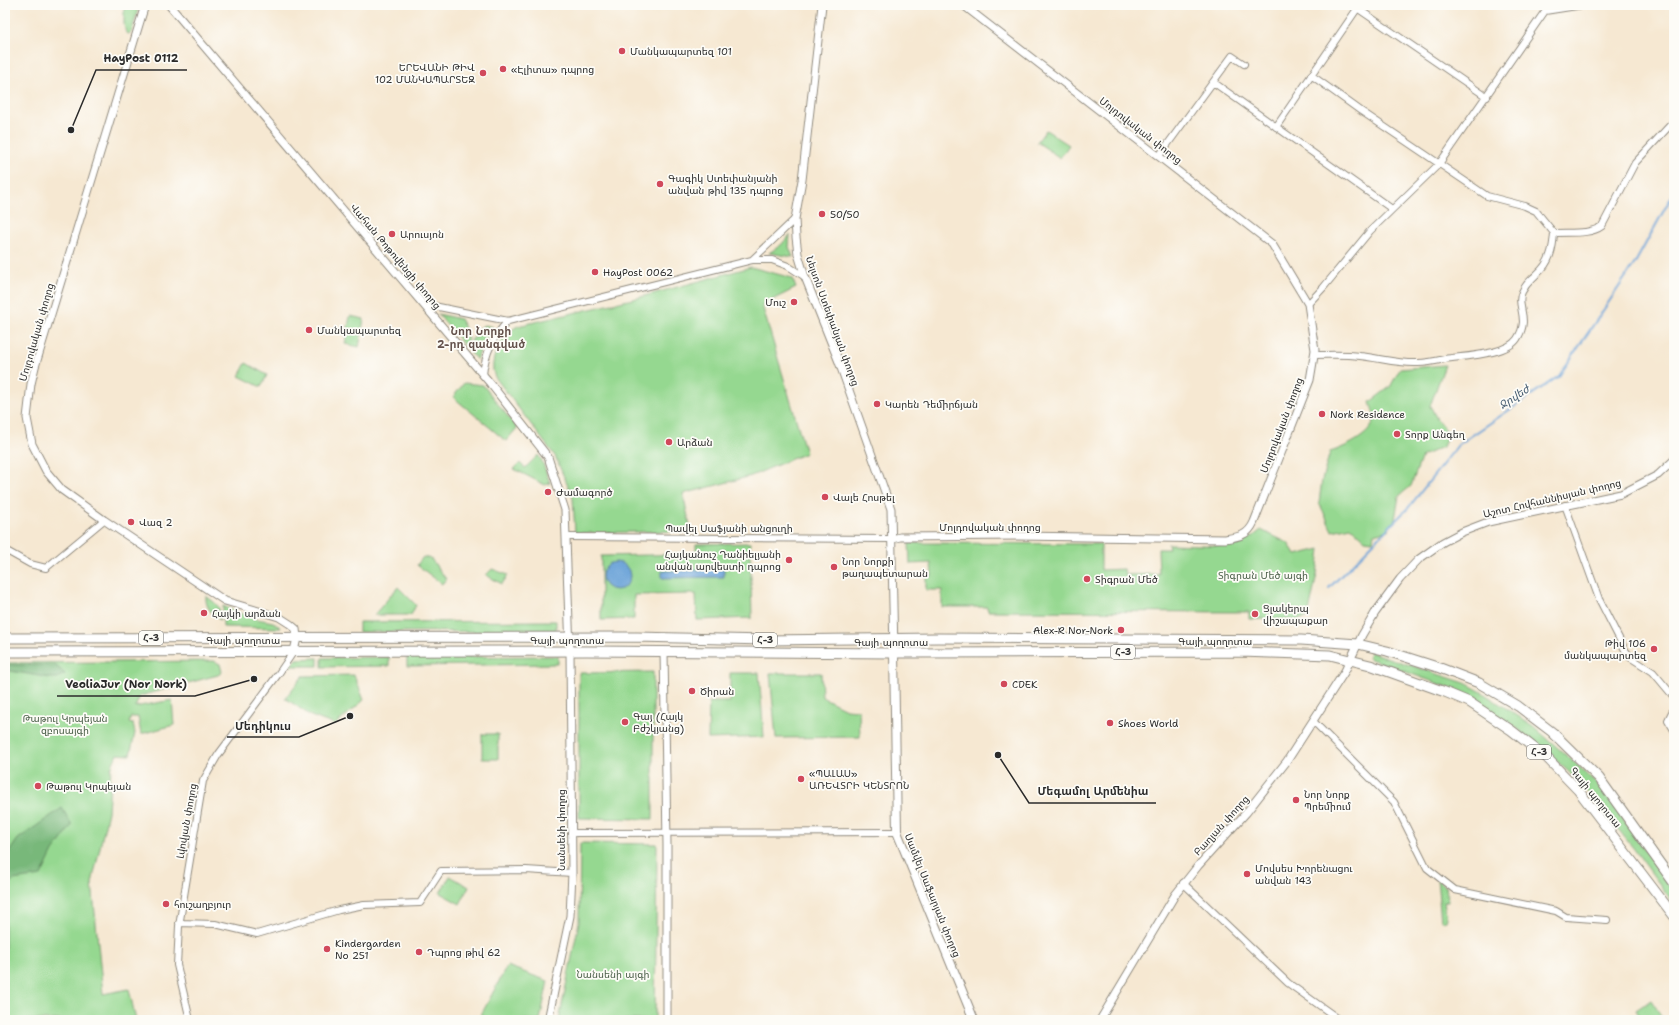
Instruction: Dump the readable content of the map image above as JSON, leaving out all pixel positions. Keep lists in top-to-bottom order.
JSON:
{
  "streets": {
    "main road": ["Հ-3", "Գայի պողոտա", "Սամվել Սաֆարյան փողոց"],
    "street": [
      "Մոլդովական փողոց",
      "Վահան Թոթովենցի փողոց",
      "Նելսոն Ստեփանյան փողոց",
      "Աշոտ Հովհաննիսյան փողոց",
      "Պավել Սաֆյանի անցուղի",
      "Լվովյան փողոց",
      "Բաղյան փողոց",
      "Նանսենի փողոց"
    ]
  },
  "crossings": [
    ["Մոլդովական փողոց", "Նելսոն Ստեփանյան փողոց"],
    ["Մոլդովական փողոց", "Պավել Սաֆյանի անցուղի"],
    ["Մոլդովական փողոց", "Գայի պողոտա"],
    ["Վահան Թոթովենցի փողոց", "Պավել Սաֆյանի անցուղի"],
    ["Վահան Թոթովենցի փողոց", "Գայի պողոտա"],
    ["Վահան Թոթովենցի փողոց", "Նանսենի փողոց"],
    ["Նելսոն Ստեփանյան փողոց", "Պավել Սաֆյանի անցուղի"],
    ["Նելսոն Ստեփանյան փողոց", "Գայի պողոտա"],
    ["Նելսոն Ստեփանյան փողոց", "Սամվել Սաֆարյան փողոց"],
    ["Աշոտ Հովհաննիսյան փողոց", "Գայի պողոտա"],
    ["Աշոտ Հովհաննիսյան փողոց", "Բաղյան փողոց"],
    ["Գայի պողոտա", "Լվովյան փողոց"],
    ["Գայի պողոտա", "Բաղյան փողոց"],
    ["Գայի պողոտա", "Նանսենի փողոց"],
    ["Գայի պողոտա", "Սամվել Սաֆարյան փողոց"]
  ],
  "districts": ["Նոր Նորքի 2-րդ զանգված"],
  "water": ["Ջրվեժ"],
  "parks": ["Տիգրան Մեծ այգի", "Թաթուլ Կրպեյան զբոսայգի", "Նանսենի այգի"],
  "places": [
    "Մանկապարտեզ 101",
    "«Էլիտա» դպրոց",
    "ԵՐԵՎԱՆԻ ԹԻՎ 102 ՄԱՆԿԱՊԱՐՏԵԶ",
    "HayPost 0112",
    "Գագիկ Ստեփանյանի անվան թիվ 135 դպրոց",
    "50/50",
    "Արուսյոն",
    "HayPost 0062",
    "Մուշ",
    "Մանկապարտեզ",
    "Կարեն Դեմիրճյան",
    "Nork Residence",
    "Տորք Անգեղ",
    "Արձան",
    "Ժամագործ",
    "Վալե Հոսթել",
    "Վազ 2",
    "Հայկանուշ Դանիելյանի անվան արվեստի դպրոց",
    "Նոր Նորքի թաղապետարան",
    "Տիգրան Մեծ",
    "Հայկի արձան",
    "Ցլակերպ վիշապաքար",
    "Alex-R Nor-Nork",
    "Թիվ 106 մանկապարտեզ",
    "VeoliaJur (Nor Nork)",
    "CDEK",
    "Ծիրան",
    "Մեդիկուս",
    "Գայ (Հայկ Բժշկյանց)",
    "Shoes World",
    "Մեգամոլ Արմենիա",
    "«ՊԱԼԱՍ» ԱՌԵՎՏՐԻ ԿԵՆՏՐՈՆ",
    "Թաթուլ Կրպեյան",
    "Նոր Նորք Պրեմիում",
    "Մովսես Խորենացու անվան 143",
    "հուշաղբյուր",
    "Kindergarden No 251",
    "Դպրոց թիվ 62"
  ]
}
